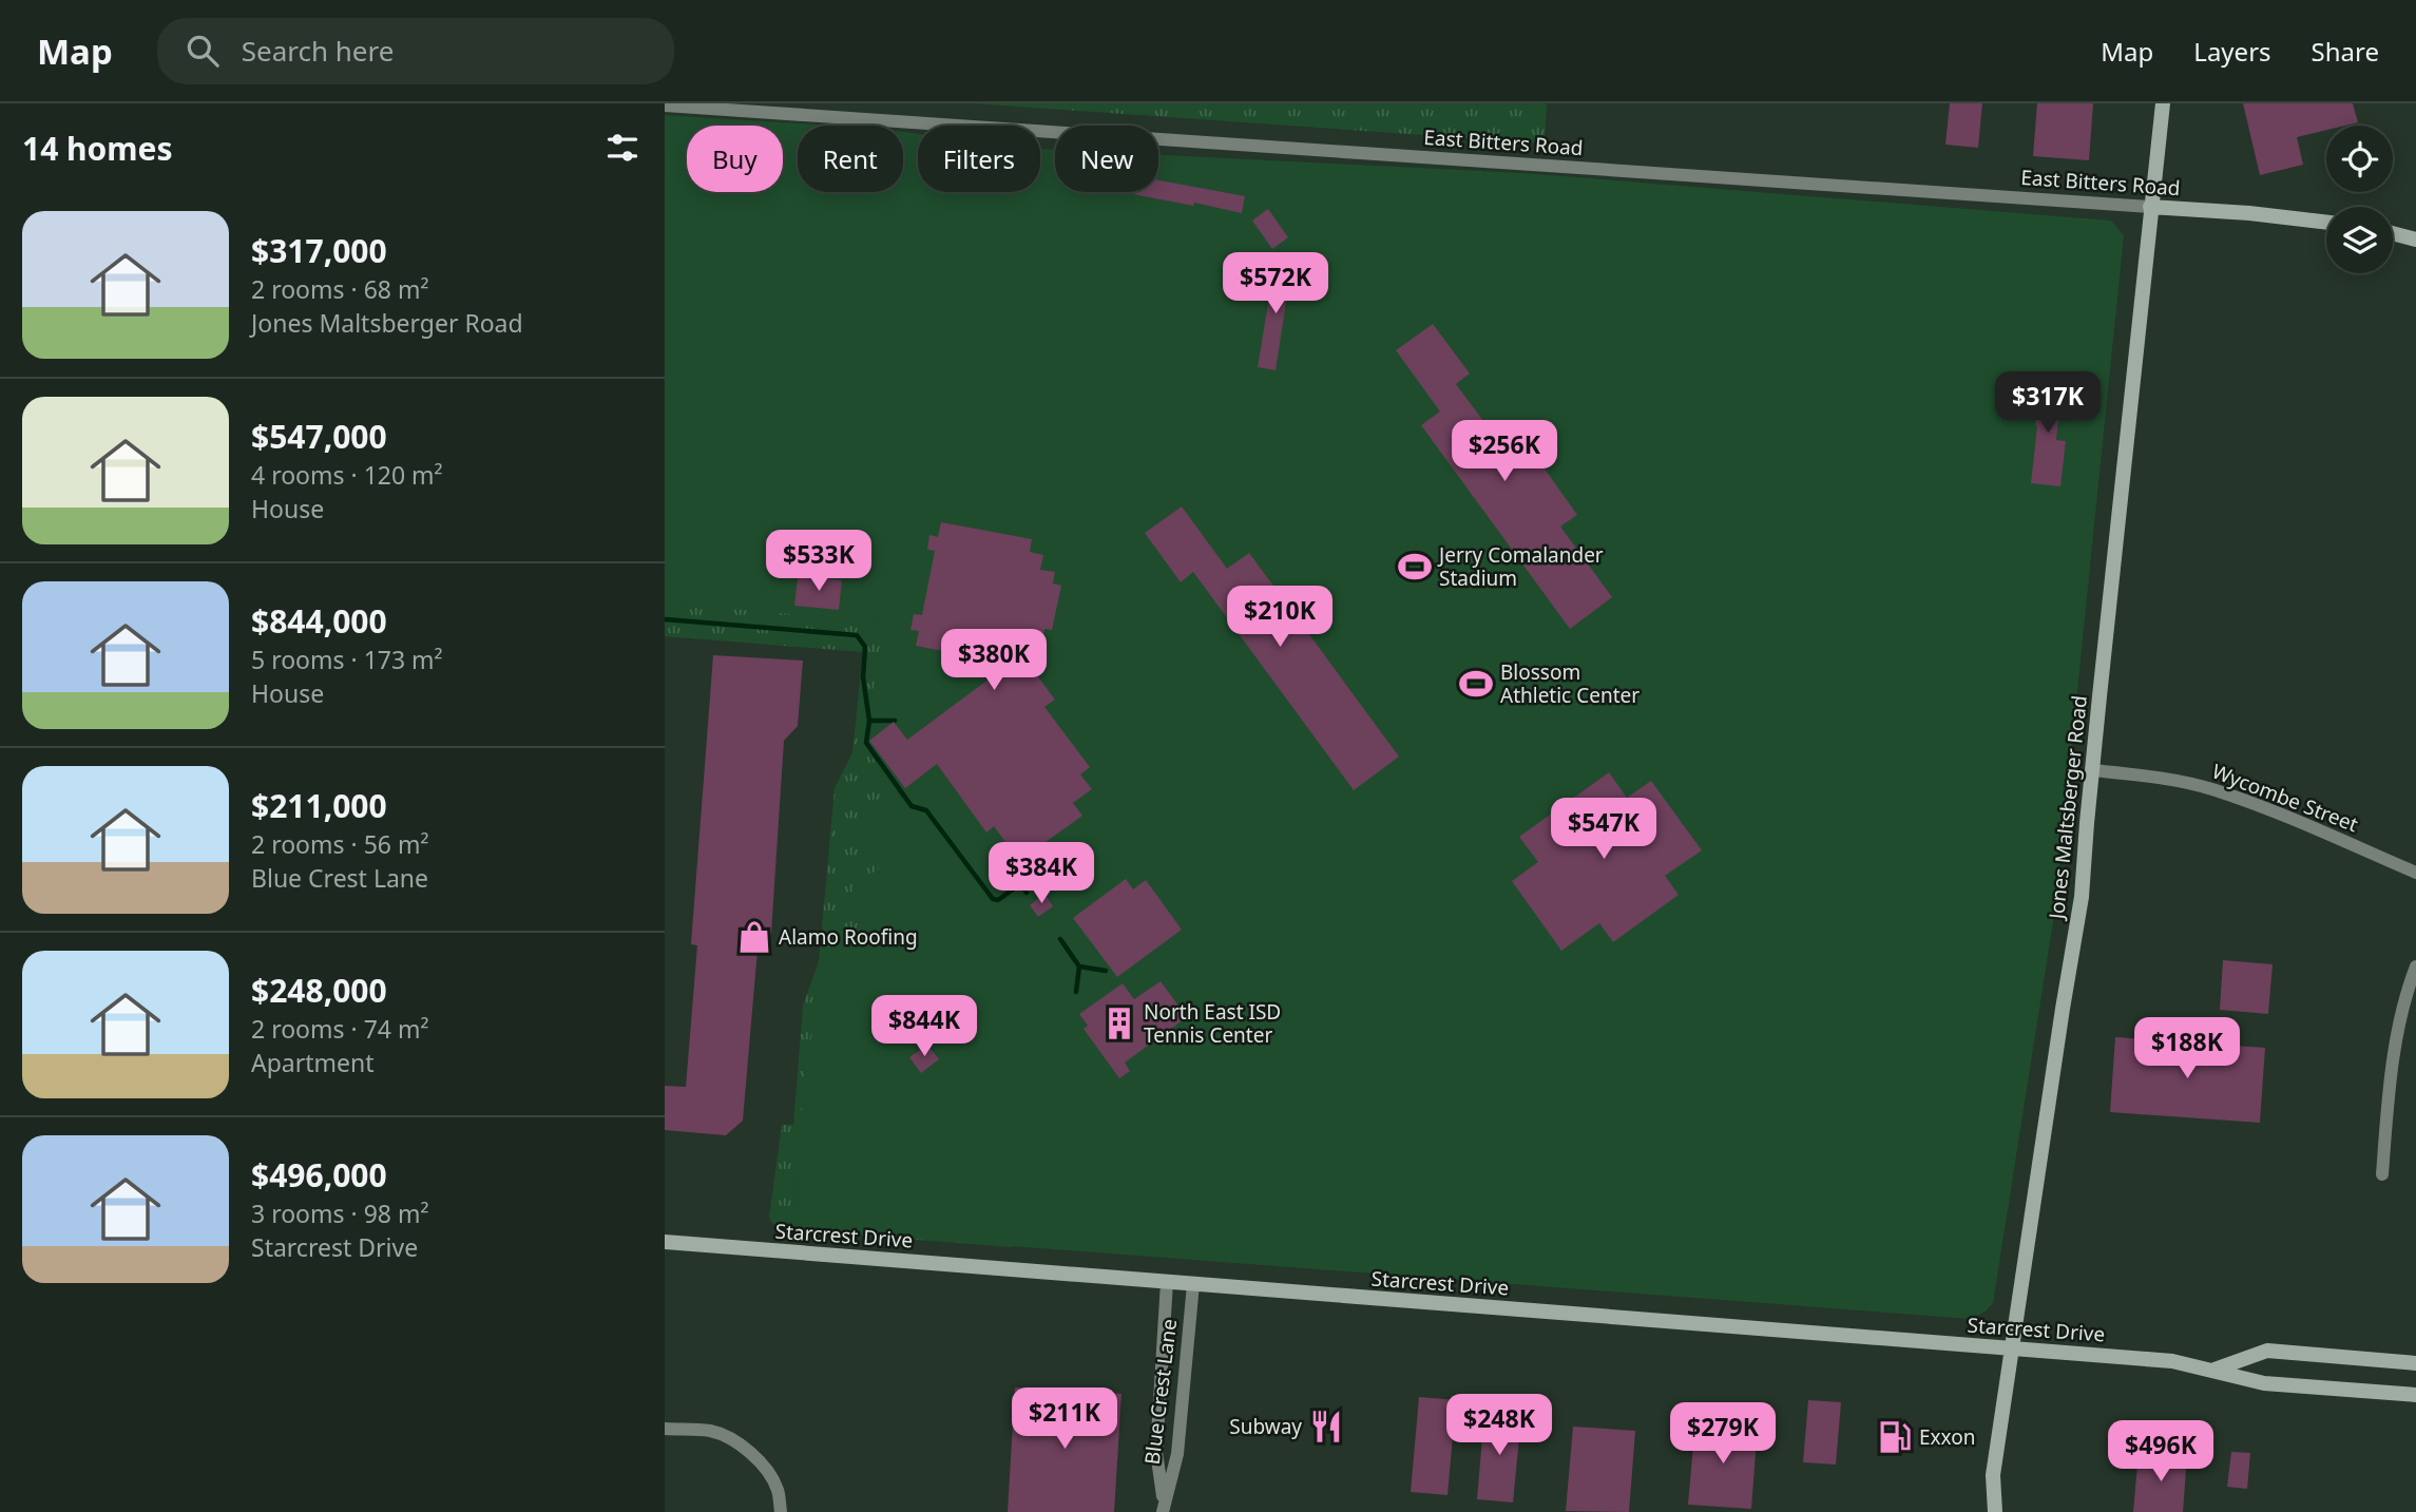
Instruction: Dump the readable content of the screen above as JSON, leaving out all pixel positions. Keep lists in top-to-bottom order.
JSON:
{
  "streets": {
    "main road": ["East Bitters Road", "Jones Maltsberger Road", "Starcrest Drive"],
    "street": ["Wycombe Street", "Blue Crest Lane"]
  },
  "crossings": [
    ["East Bitters Road", "Jones Maltsberger Road"],
    ["Wycombe Street", "Jones Maltsberger Road"],
    ["Jones Maltsberger Road", "Starcrest Drive"],
    ["Starcrest Drive", "Blue Crest Lane"]
  ],
  "places": {
    "sports": ["Jerry Comalander Stadium", "Blossom Athletic Center"],
    "shop": ["Alamo Roofing"],
    "building": ["North East ISD Tennis Center"],
    "restaurant": ["Subway"],
    "fuel station": ["Exxon"]
  },
  "page": {
    "header": "Map",
    "search": "Search here",
    "nav": ["Map", "Layers", "Share"],
    "heading": "14 homes",
    "chip": [
      "Buy",
      "Rent",
      "Filters",
      "New"
    ],
    "list": [
      {
        "name": "$317,000",
        "note": "2 rooms · 68 m² · Jones Maltsberger Road"
      },
      {
        "name": "$547,000",
        "note": "4 rooms · 120 m² · House"
      },
      {
        "name": "$844,000",
        "note": "5 rooms · 173 m² · House"
      },
      {
        "name": "$211,000",
        "note": "2 rooms · 56 m² · Blue Crest Lane"
      },
      {
        "name": "$248,000",
        "note": "2 rooms · 74 m² · Apartment"
      },
      {
        "name": "$496,000",
        "note": "3 rooms · 98 m² · Starcrest Drive"
      }
    ],
    "price": [
      "$572K",
      "$317K",
      "$256K",
      "$533K",
      "$210K",
      "$380K",
      "$547K",
      "$384K",
      "$844K",
      "$188K",
      "$211K",
      "$248K",
      "$279K",
      "$496K"
    ]
  }
}
